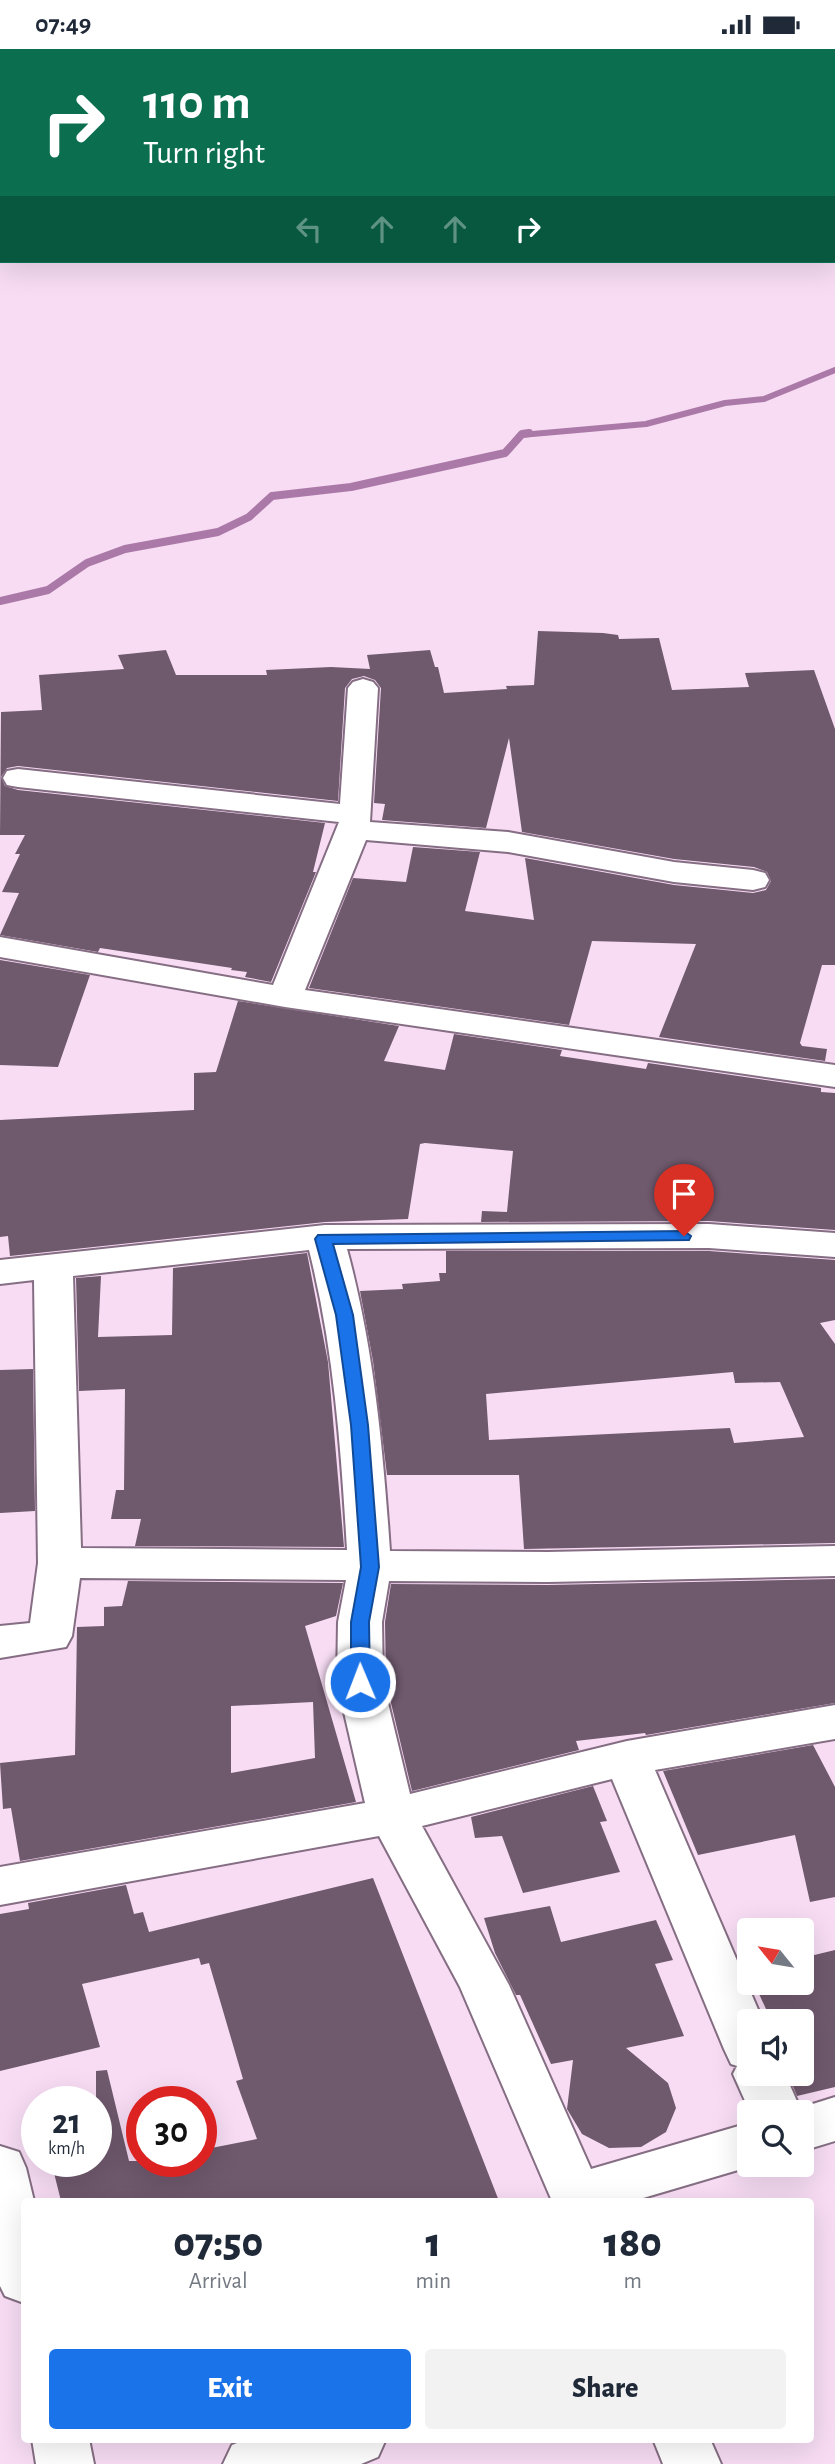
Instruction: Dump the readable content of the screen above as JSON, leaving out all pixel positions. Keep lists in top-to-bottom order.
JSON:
{
  "north": "top left",
  "page": {
    "status": "07:49",
    "turn": ["110 m", "Turn right"],
    "speed": "21 km/h",
    "limit": "30",
    "eta": [
      "07:50",
      "Arrival",
      "1",
      "min",
      "180",
      "m"
    ],
    "buttons": ["Exit", "Share"]
  }
}
